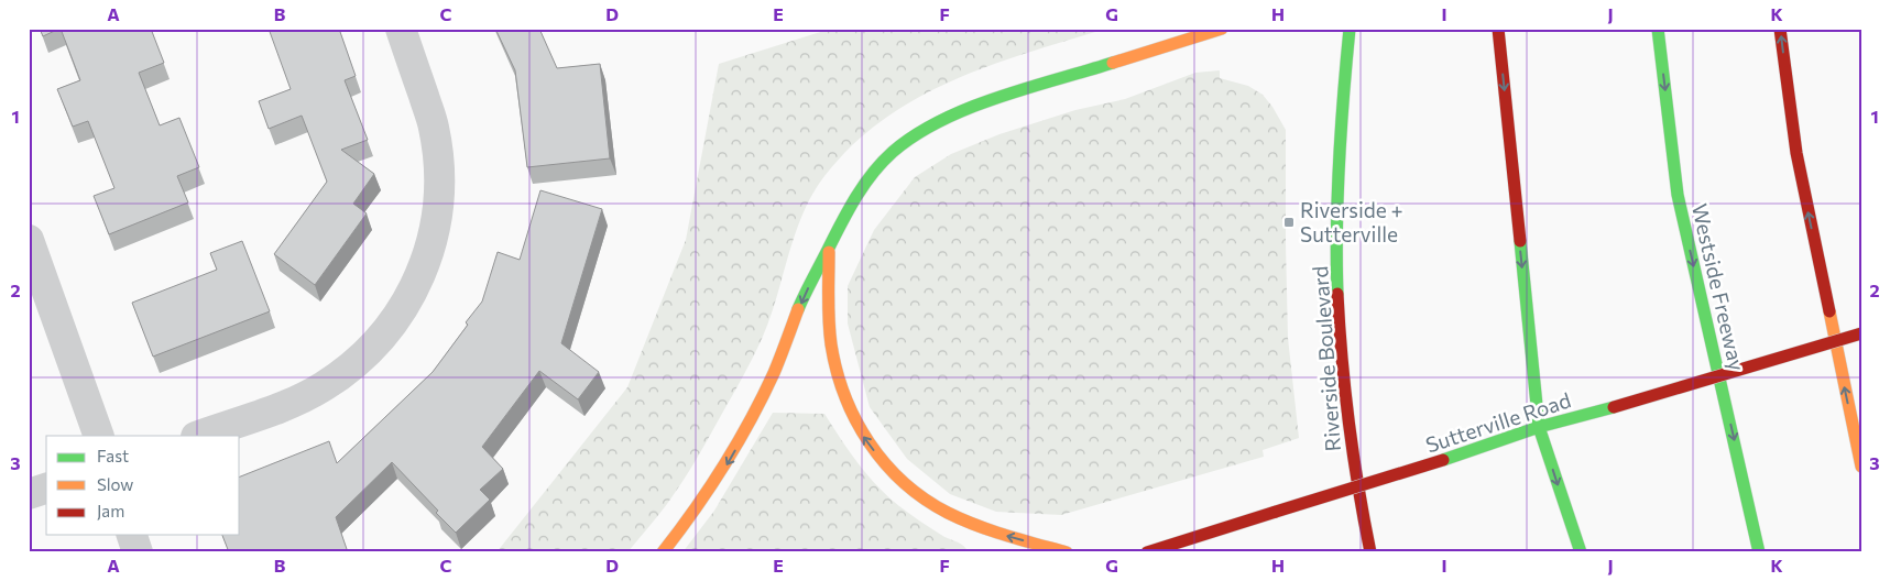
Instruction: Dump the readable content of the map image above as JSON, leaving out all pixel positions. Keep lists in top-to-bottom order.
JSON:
{
  "streets": {
    "main road": ["Westside Freeway", "Riverside Boulevard", "Sutterville Road"]
  },
  "one_way": ["Westside Freeway"],
  "places": {
    "transit": ["Riverside + Sutterville"]
  },
  "legend": ["Fast", "Slow", "Jam"],
  "grid": {
    "columns": [
      "A",
      "B",
      "C",
      "D",
      "E",
      "F",
      "G",
      "H",
      "I",
      "J",
      "K"
    ],
    "rows": ["1", "2", "3"]
  }
}
